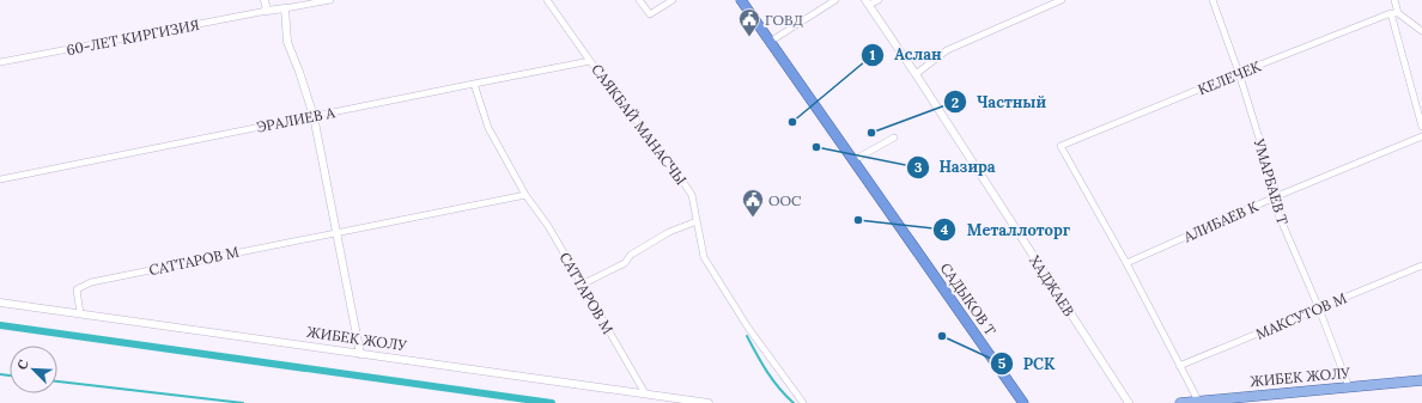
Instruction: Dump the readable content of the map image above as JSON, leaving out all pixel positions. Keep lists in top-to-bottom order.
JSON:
{
  "streets": {
    "highway": ["САДЫКОВ Т"],
    "main road": ["ЖИБЕК ЖОЛУ"],
    "street": [
      "60-ЛЕТ КИРГИЗИЯ",
      "КЕЛЕЧЕК",
      "ЭРАЛИЕВ А",
      "САЯКБАЙ МАНАСЧЫ",
      "УМАРБАЕВ Т",
      "АЛИБАЕВ К",
      "САТТАРОВ М",
      "ХАДЖАЕВ",
      "МАКСУТОВ М"
    ]
  },
  "crossings": [
    ["КЕЛЕЧЕК", "УМАРБАЕВ Т"],
    ["КЕЛЕЧЕК", "АЛИБАЕВ К"],
    ["ЭРАЛИЕВ А", "САЯКБАЙ МАНАСЧЫ"],
    ["ЭРАЛИЕВ А", "САТТАРОВ М"],
    ["УМАРБАЕВ Т", "АЛИБАЕВ К"],
    ["УМАРБАЕВ Т", "МАКСУТОВ М"],
    ["УМАРБАЕВ Т", "ЖИБЕК ЖОЛУ"],
    ["САТТАРОВ М", "ЖИБЕК ЖОЛУ"]
  ],
  "places": {
    "public building": ["ГОВД", "ООС"],
    "other": [
      "Аслан",
      "Частный",
      "Назира",
      "Металлоторг",
      "РСК"
    ]
  },
  "north": "top left"
}
